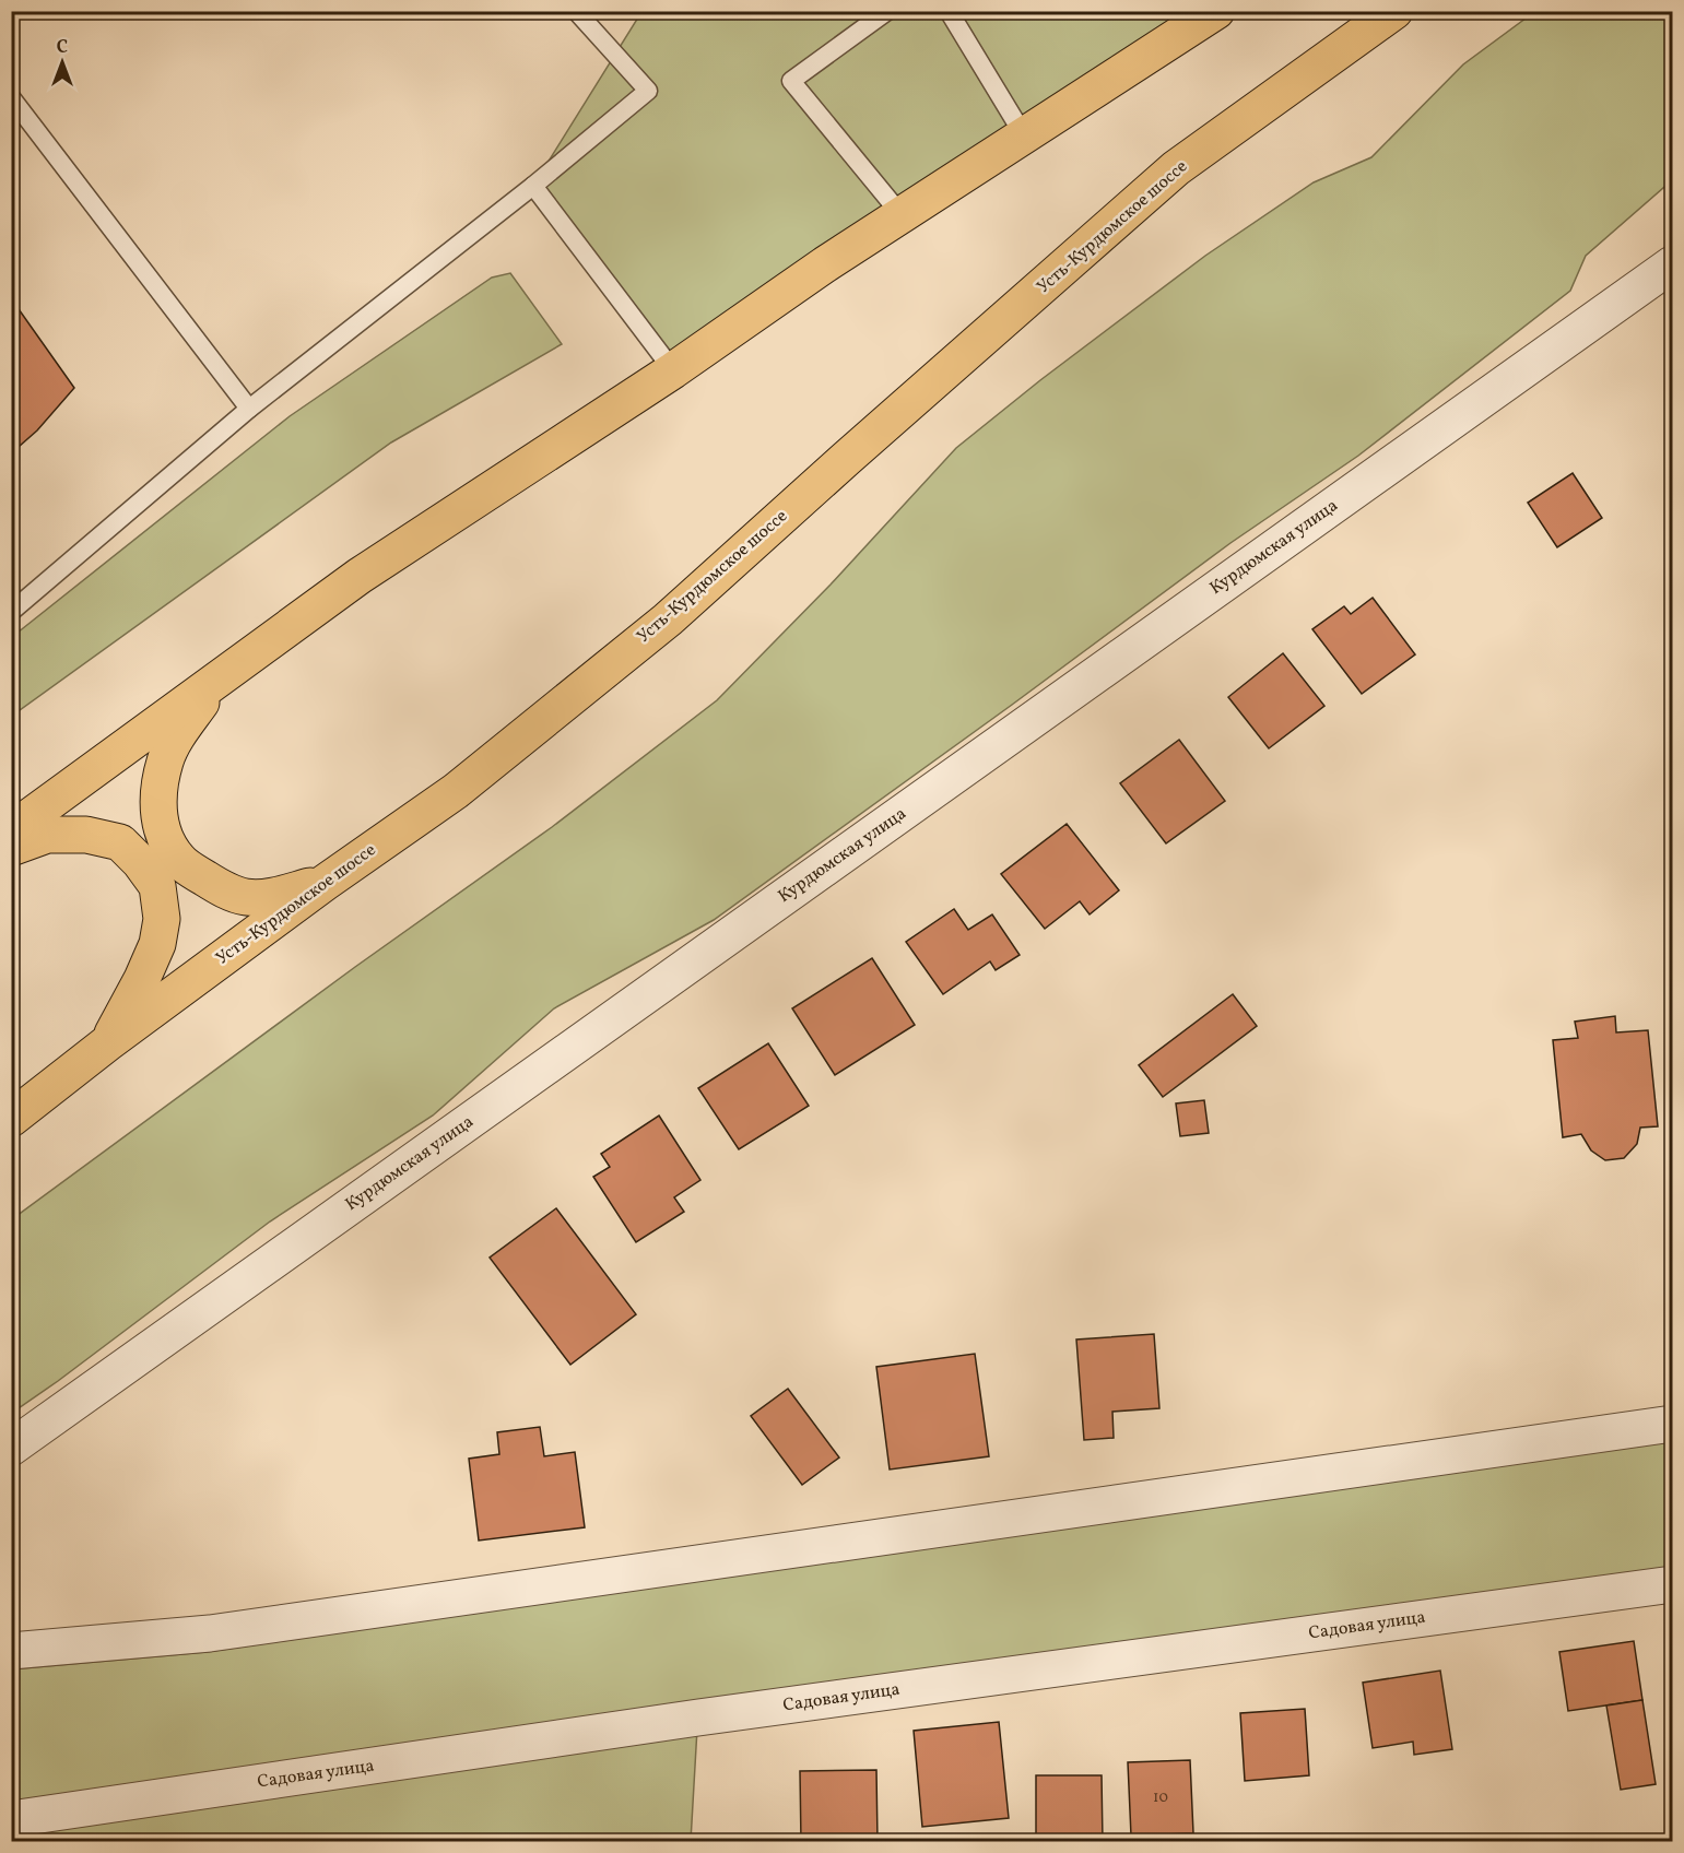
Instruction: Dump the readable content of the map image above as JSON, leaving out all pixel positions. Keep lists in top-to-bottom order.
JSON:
{
  "streets": {
    "main road": ["Усть-Курдюмское шоссе"],
    "street": ["Курдюмская улица", "Садовая улица"]
  },
  "house_numbers": ["10"],
  "north": "top"
}
